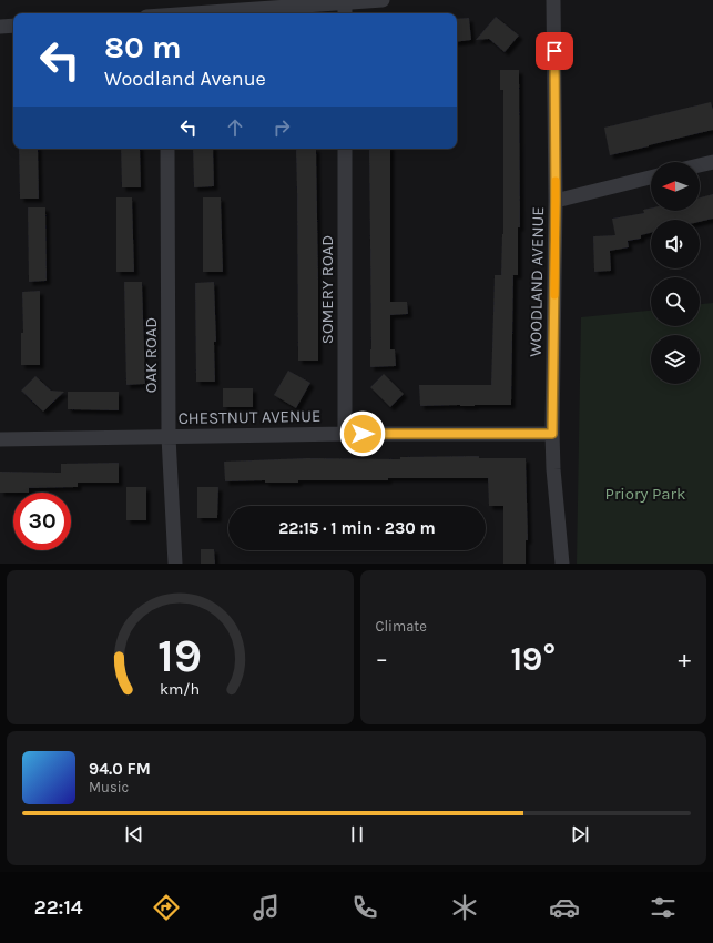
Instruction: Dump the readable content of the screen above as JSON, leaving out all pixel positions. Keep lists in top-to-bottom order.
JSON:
{
  "streets": {
    "street": [
      "WOODLAND AVENUE",
      "SOMERY ROAD",
      "OAK ROAD",
      "CHESTNUT AVENUE"
    ]
  },
  "crossings": [
    ["WOODLAND AVENUE", "CHESTNUT AVENUE"],
    ["SOMERY ROAD", "CHESTNUT AVENUE"],
    ["OAK ROAD", "CHESTNUT AVENUE"]
  ],
  "parks": ["Priory Park"],
  "north": "left",
  "page": {
    "turn": ["80 m", "Woodland Avenue"],
    "limit": "30",
    "trip": "22:15 · 1 min · 230 m",
    "tile": "Climate",
    "heat": ["−", "19°", "+"],
    "song": ["94.0 FM", "Music"],
    "tabs": "22:14",
    "gauge": ["19", "km/h"]
  }
}
